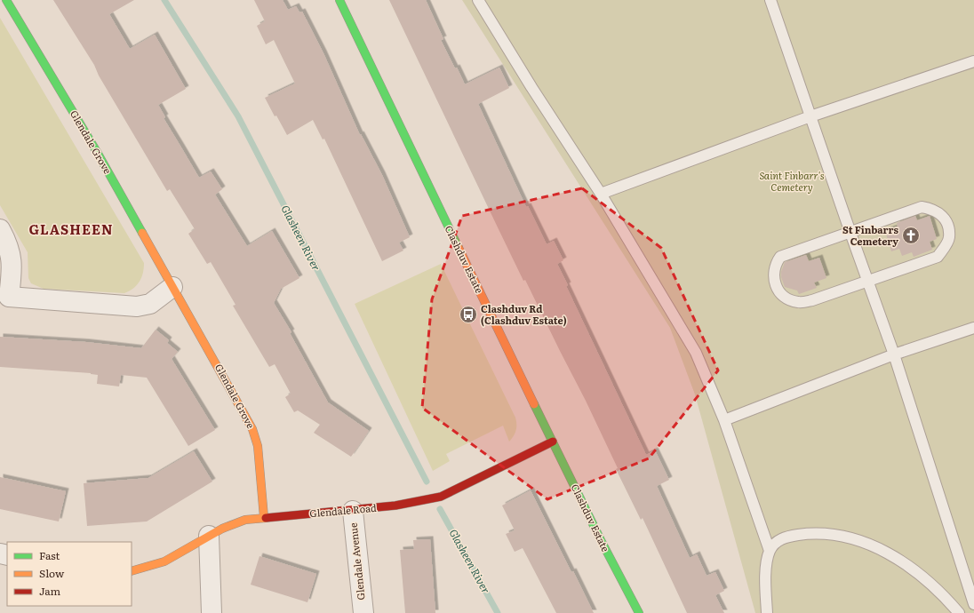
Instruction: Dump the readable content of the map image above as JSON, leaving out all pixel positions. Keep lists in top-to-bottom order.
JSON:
{
  "streets": {
    "street": [
      "Glendale Grove",
      "Clashduv Estate",
      "Glendale Road",
      "Glendale Avenue"
    ]
  },
  "crossings": [
    ["Glendale Grove", "Glendale Road"],
    ["Clashduv Estate", "Glendale Road"],
    ["Glendale Road", "Glendale Avenue"]
  ],
  "districts": ["GLASHEEN"],
  "water": ["Glasheen River"],
  "parks": ["Saint Finbarr's Cemetery"],
  "places": {
    "church": ["St Finbarrs Cemetery"],
    "bus stop": ["Clashduv Rd (Clashduv Estate)"]
  },
  "legend": ["Fast", "Slow", "Jam"]
}
